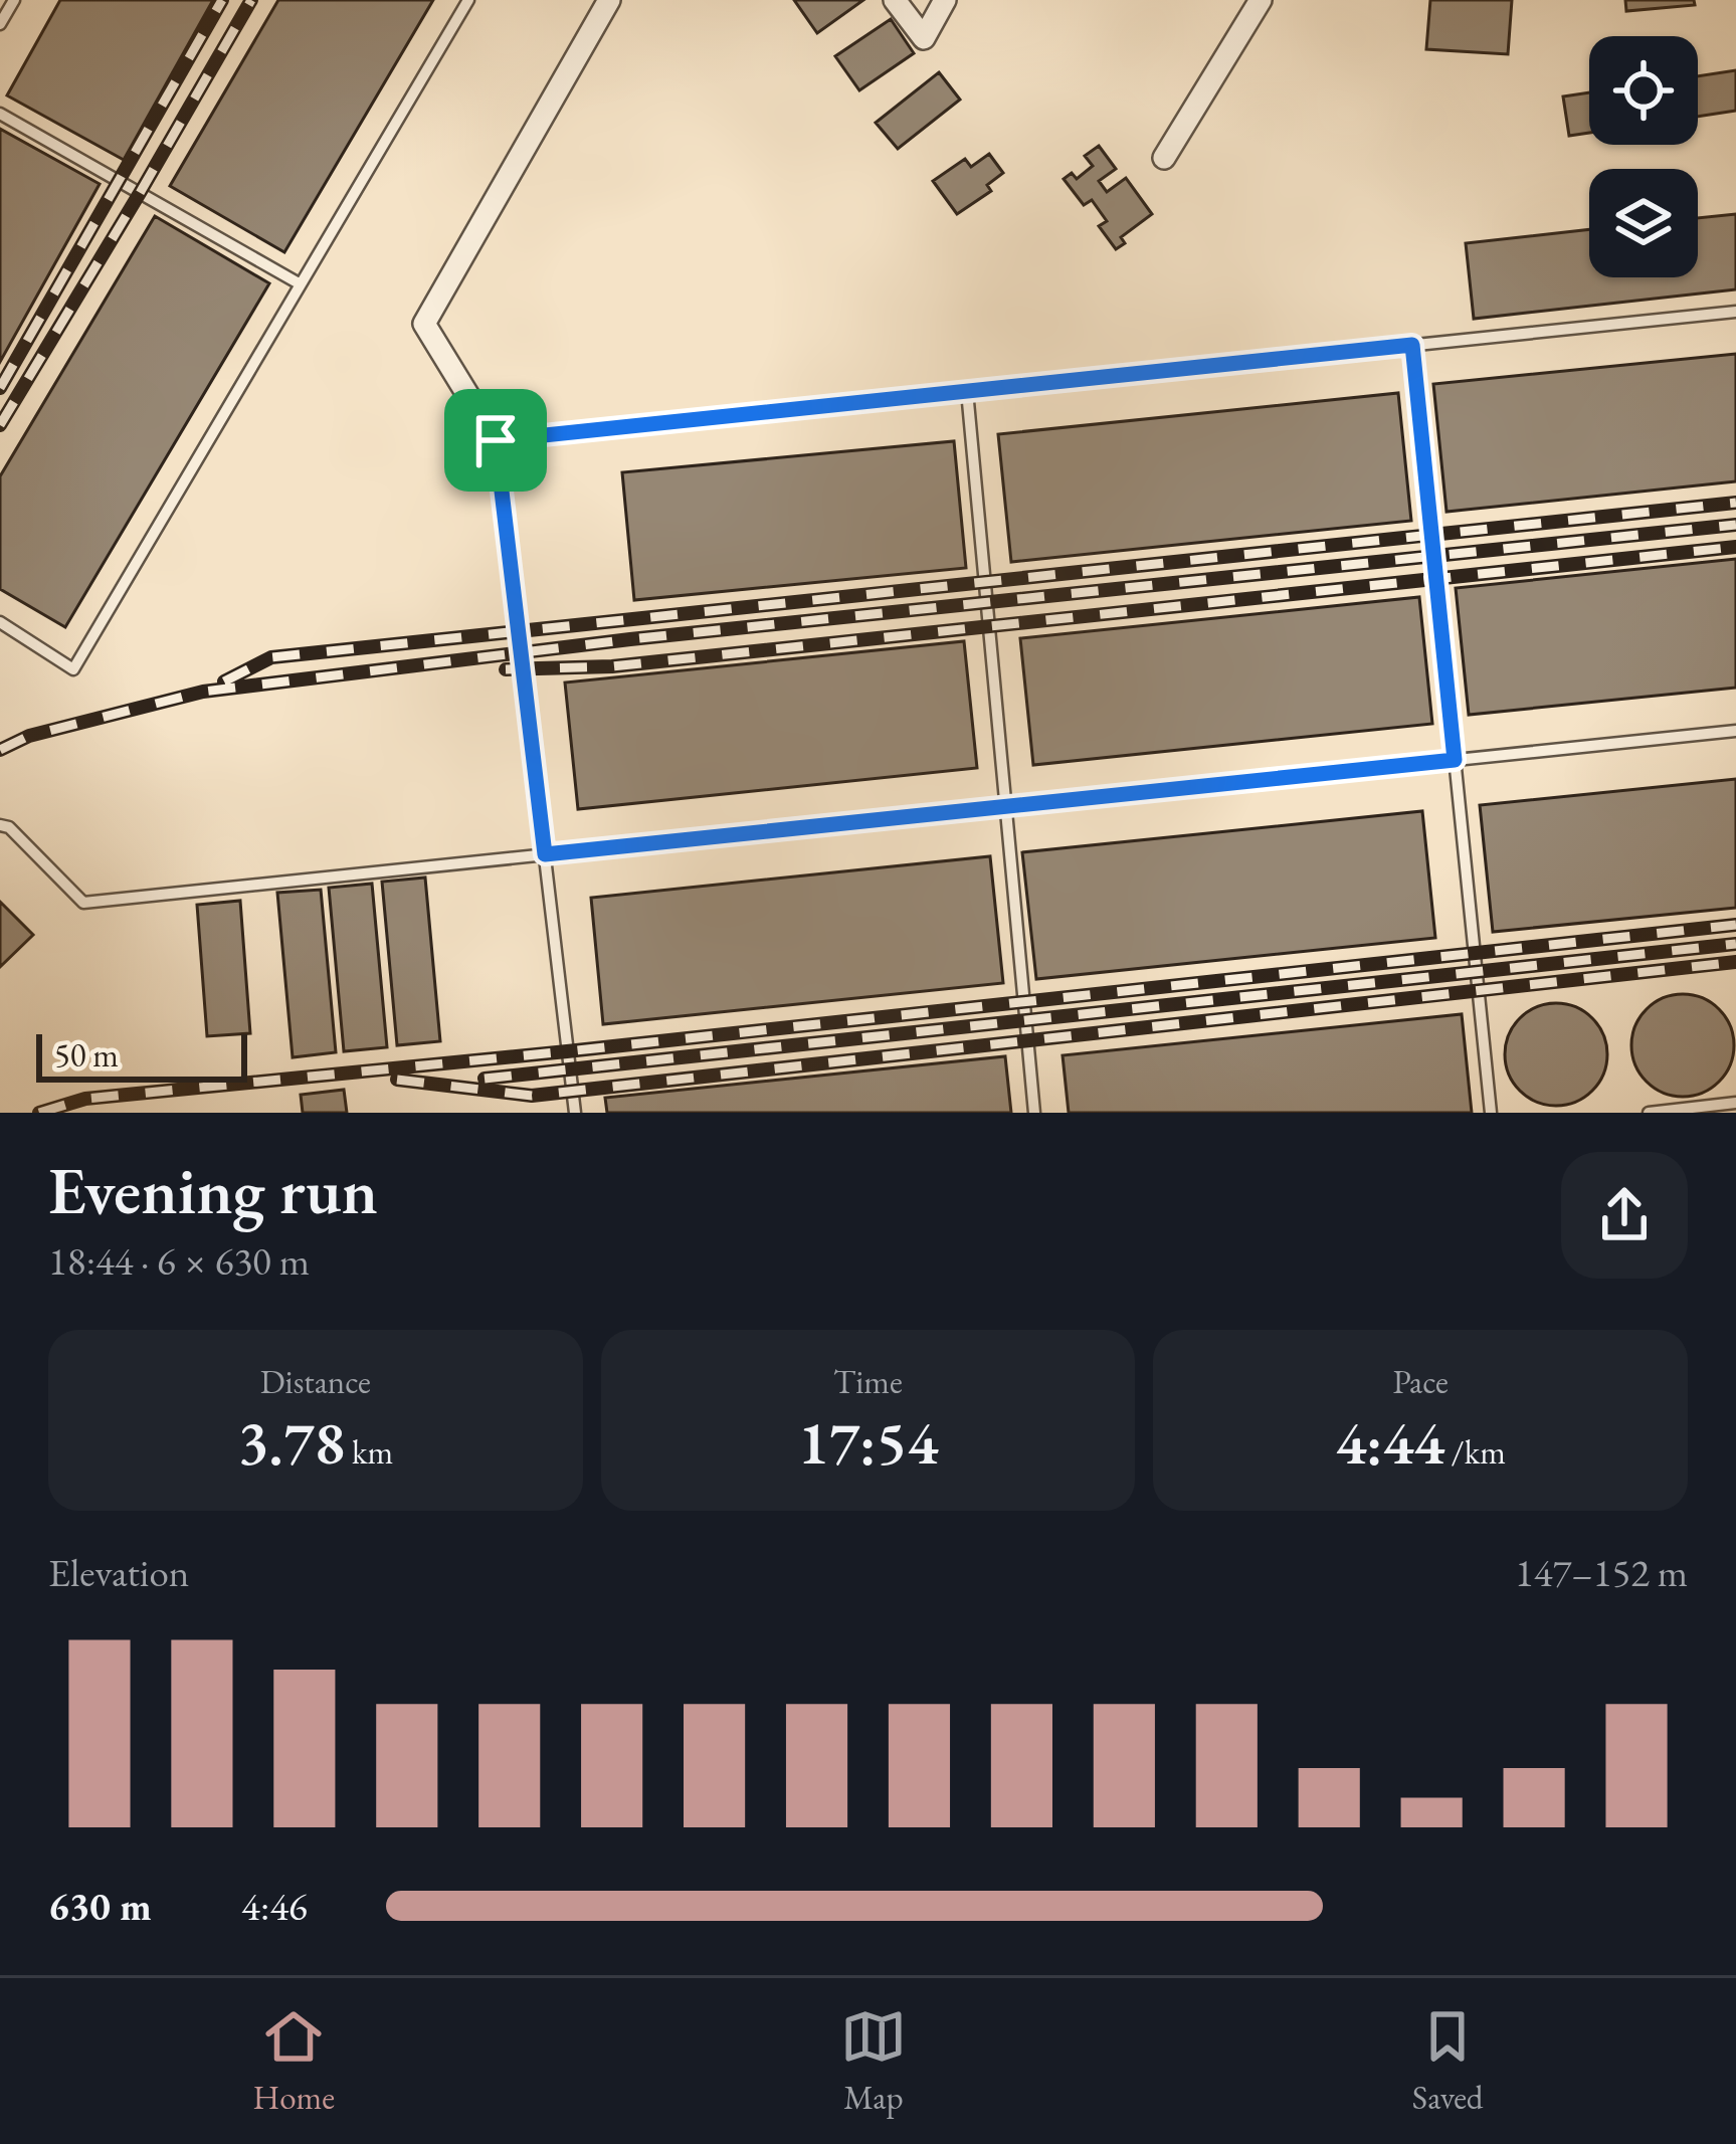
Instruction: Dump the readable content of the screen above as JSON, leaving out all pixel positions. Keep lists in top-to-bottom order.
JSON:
{
  "scale_bar": "50 m",
  "page": {
    "scale": "50 m",
    "heading": ["Evening run", "18:44 · 6 × 630 m"],
    "stats": [
      ["Distance", "3.78 km"],
      ["Time", "17:54"],
      ["Pace", "4:44 /km"]
    ],
    "chart": ["Elevation", "147–152 m"],
    "list": [
      {
        "name": "630 m",
        "note": "4:46"
      }
    ],
    "tabs": ["Home", "Map", "Saved"]
  }
}
